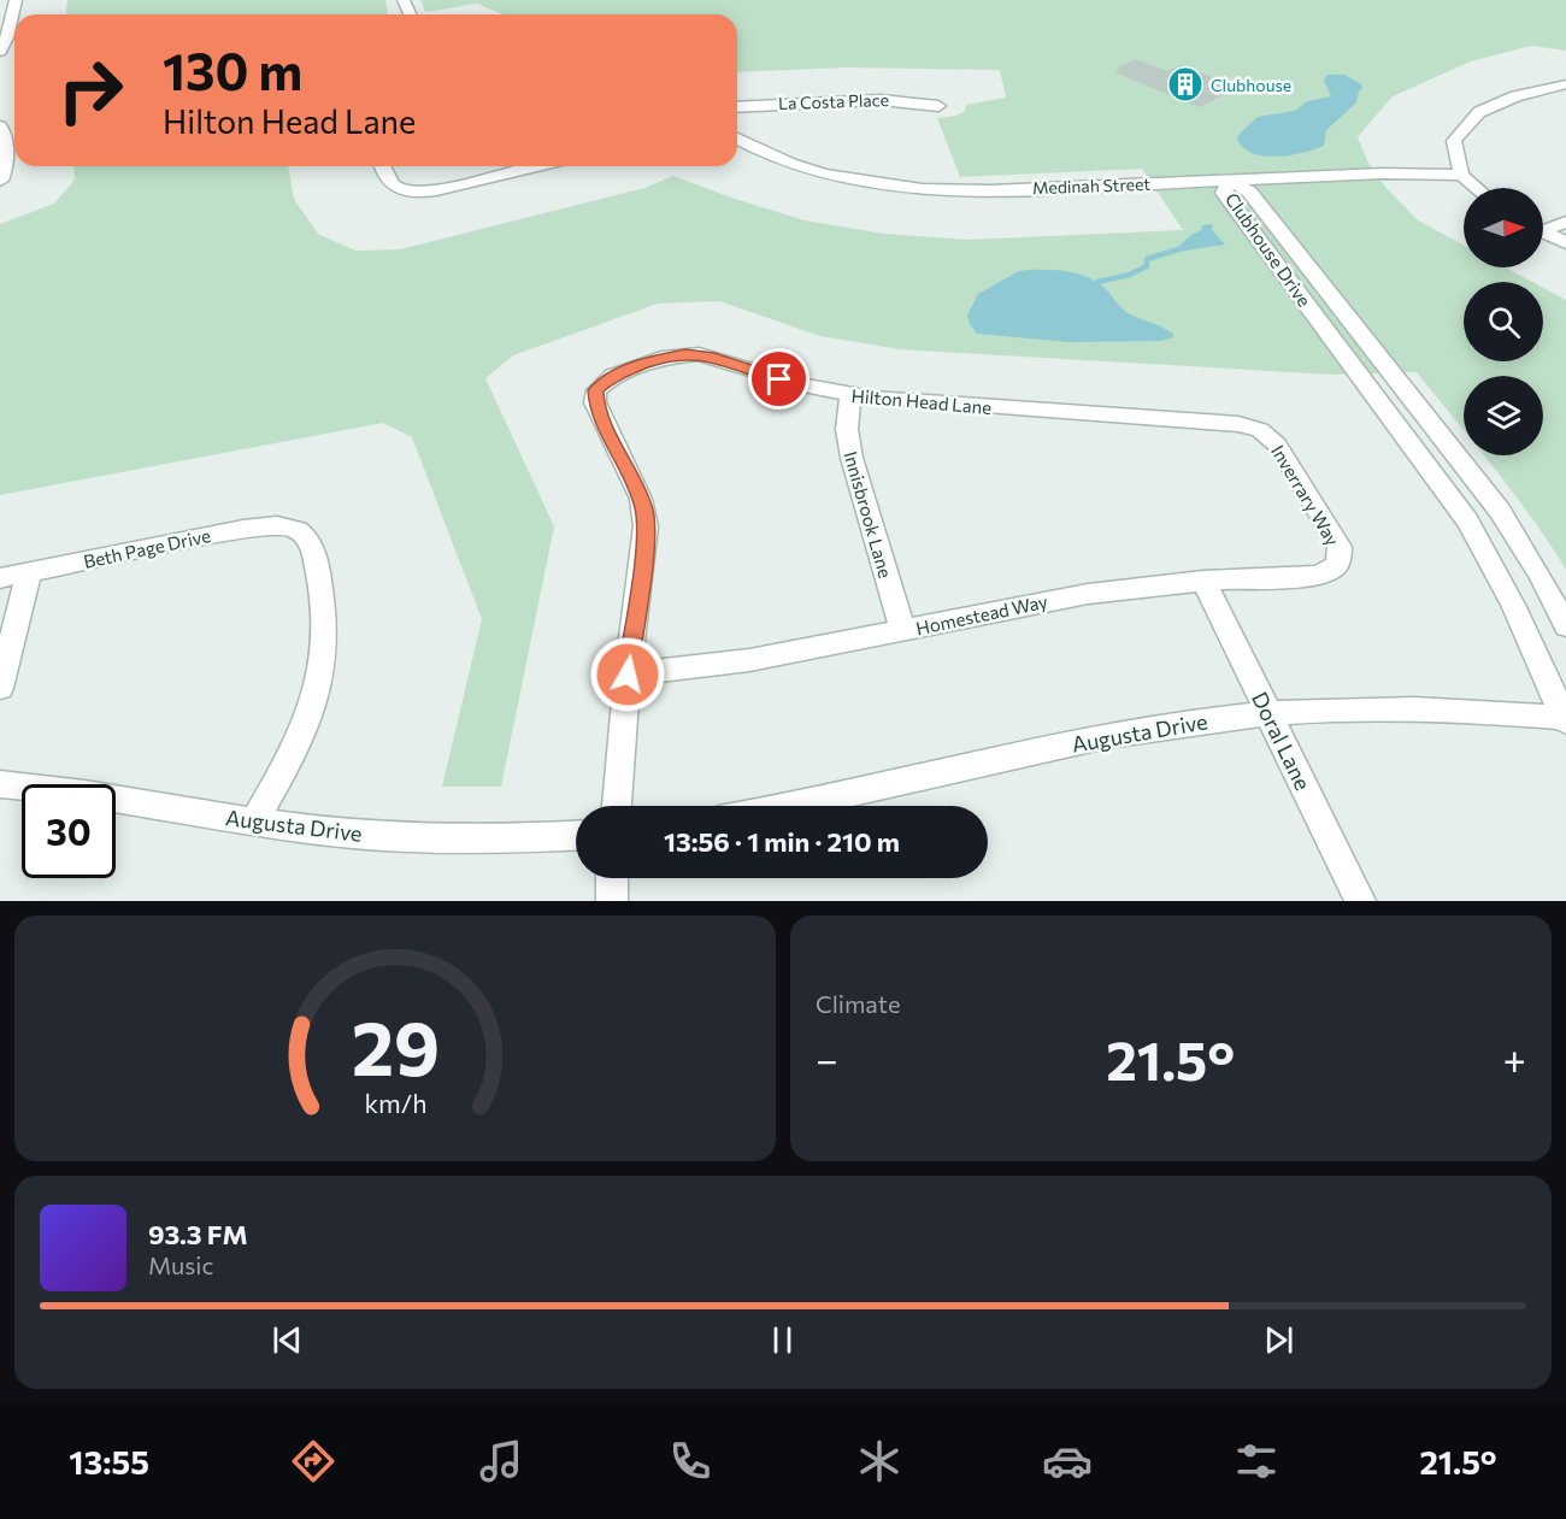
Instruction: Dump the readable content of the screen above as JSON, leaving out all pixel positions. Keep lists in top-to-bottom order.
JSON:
{
  "streets": {
    "street": [
      "La Costa Place",
      "Medinah Street",
      "Clubhouse Drive",
      "Hilton Head Lane",
      "Inverrary Way",
      "Innisbrook Lane",
      "Beth Page Drive",
      "Homestead Way",
      "Augusta Drive",
      "Doral Lane"
    ]
  },
  "crossings": [
    ["Medinah Street", "Clubhouse Drive"],
    ["Clubhouse Drive", "Augusta Drive"],
    ["Hilton Head Lane", "Inverrary Way"],
    ["Hilton Head Lane", "Innisbrook Lane"],
    ["Hilton Head Lane", "Homestead Way"],
    ["Inverrary Way", "Homestead Way"],
    ["Innisbrook Lane", "Homestead Way"],
    ["Beth Page Drive", "Augusta Drive"],
    ["Homestead Way", "Doral Lane"],
    ["Augusta Drive", "Doral Lane"]
  ],
  "places": {
    "building": ["Clubhouse"]
  },
  "north": "right",
  "page": {
    "turn": ["130 m", "Hilton Head Lane"],
    "limit": "30",
    "trip": "13:56 · 1 min · 210 m",
    "tile": "Climate",
    "heat": ["−", "21.5°", "+"],
    "song": ["93.3 FM", "Music"],
    "tabs": ["13:55", "21.5°"],
    "gauge": ["29", "km/h"]
  }
}
